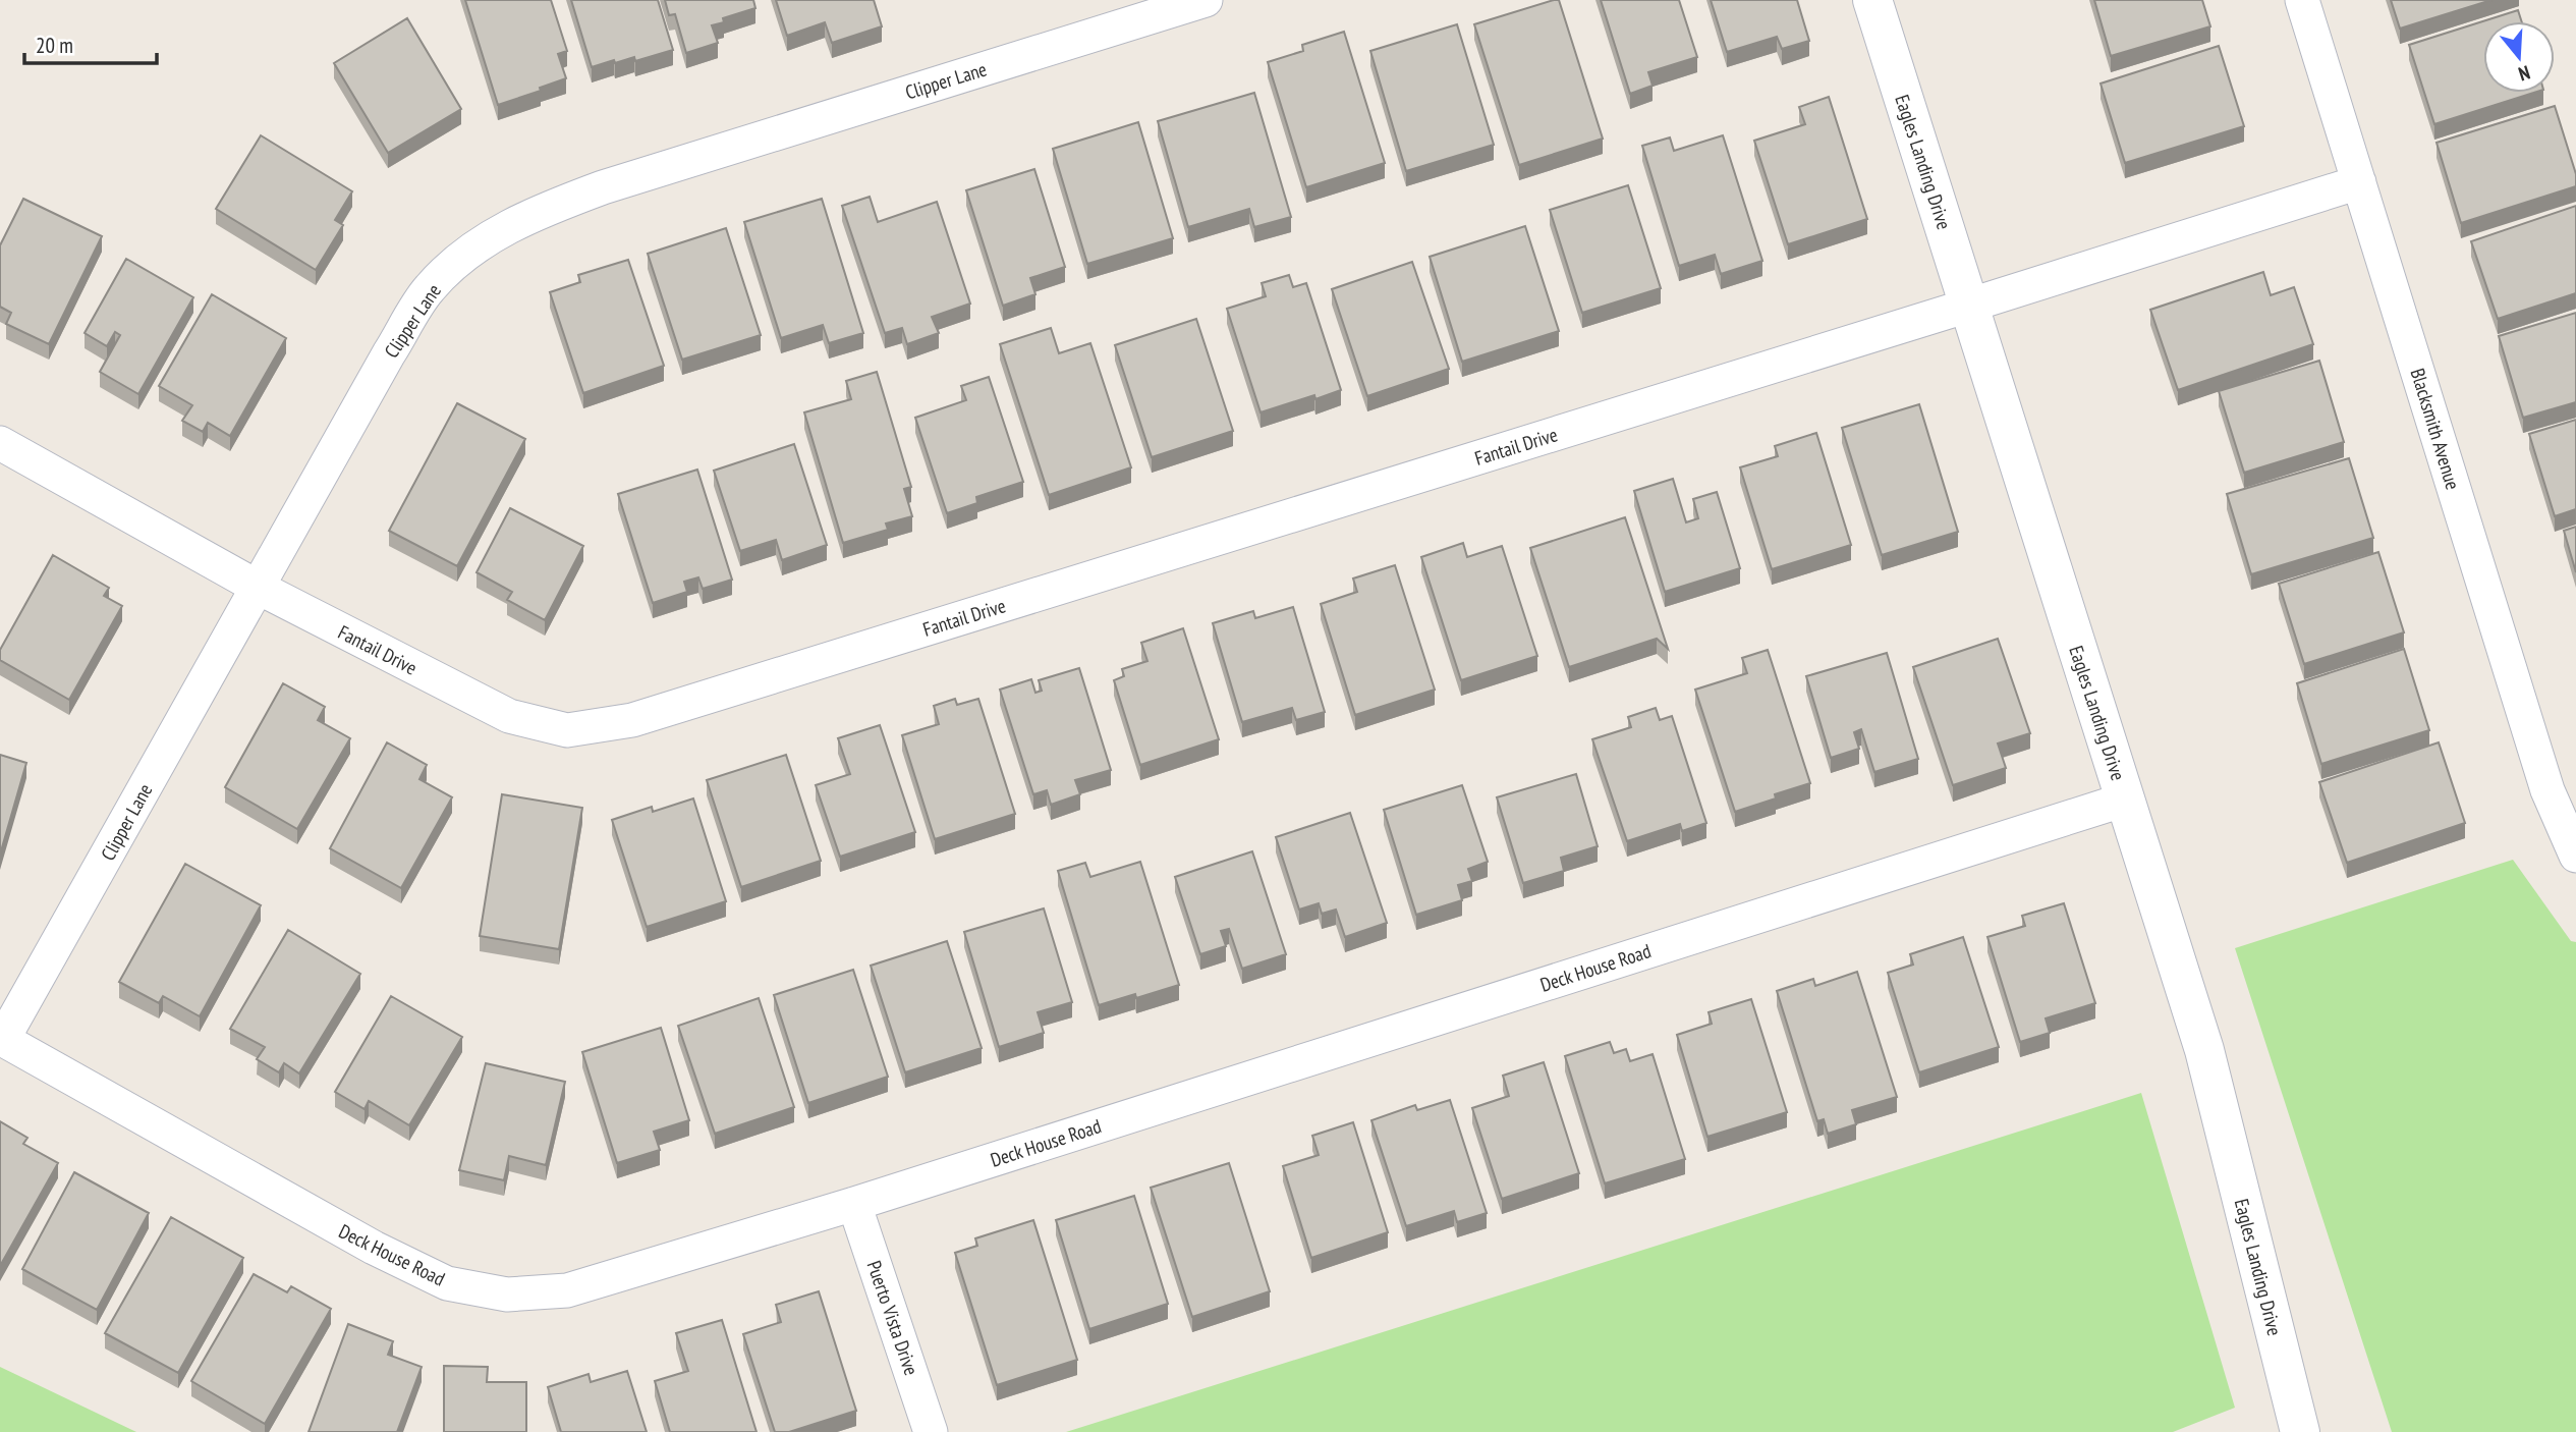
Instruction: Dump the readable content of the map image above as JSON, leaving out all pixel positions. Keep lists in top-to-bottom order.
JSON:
{
  "streets": {
    "street": [
      "Clipper Lane",
      "Eagles Landing Drive",
      "Blacksmith Avenue",
      "Fantail Drive",
      "Deck House Road",
      "Puerto Vista Drive"
    ]
  },
  "crossings": [
    ["Clipper Lane", "Fantail Drive"],
    ["Clipper Lane", "Deck House Road"],
    ["Eagles Landing Drive", "Fantail Drive"],
    ["Eagles Landing Drive", "Deck House Road"],
    ["Blacksmith Avenue", "Fantail Drive"],
    ["Deck House Road", "Puerto Vista Drive"]
  ],
  "scale_bar": "20 m",
  "north": "bottom"
}
